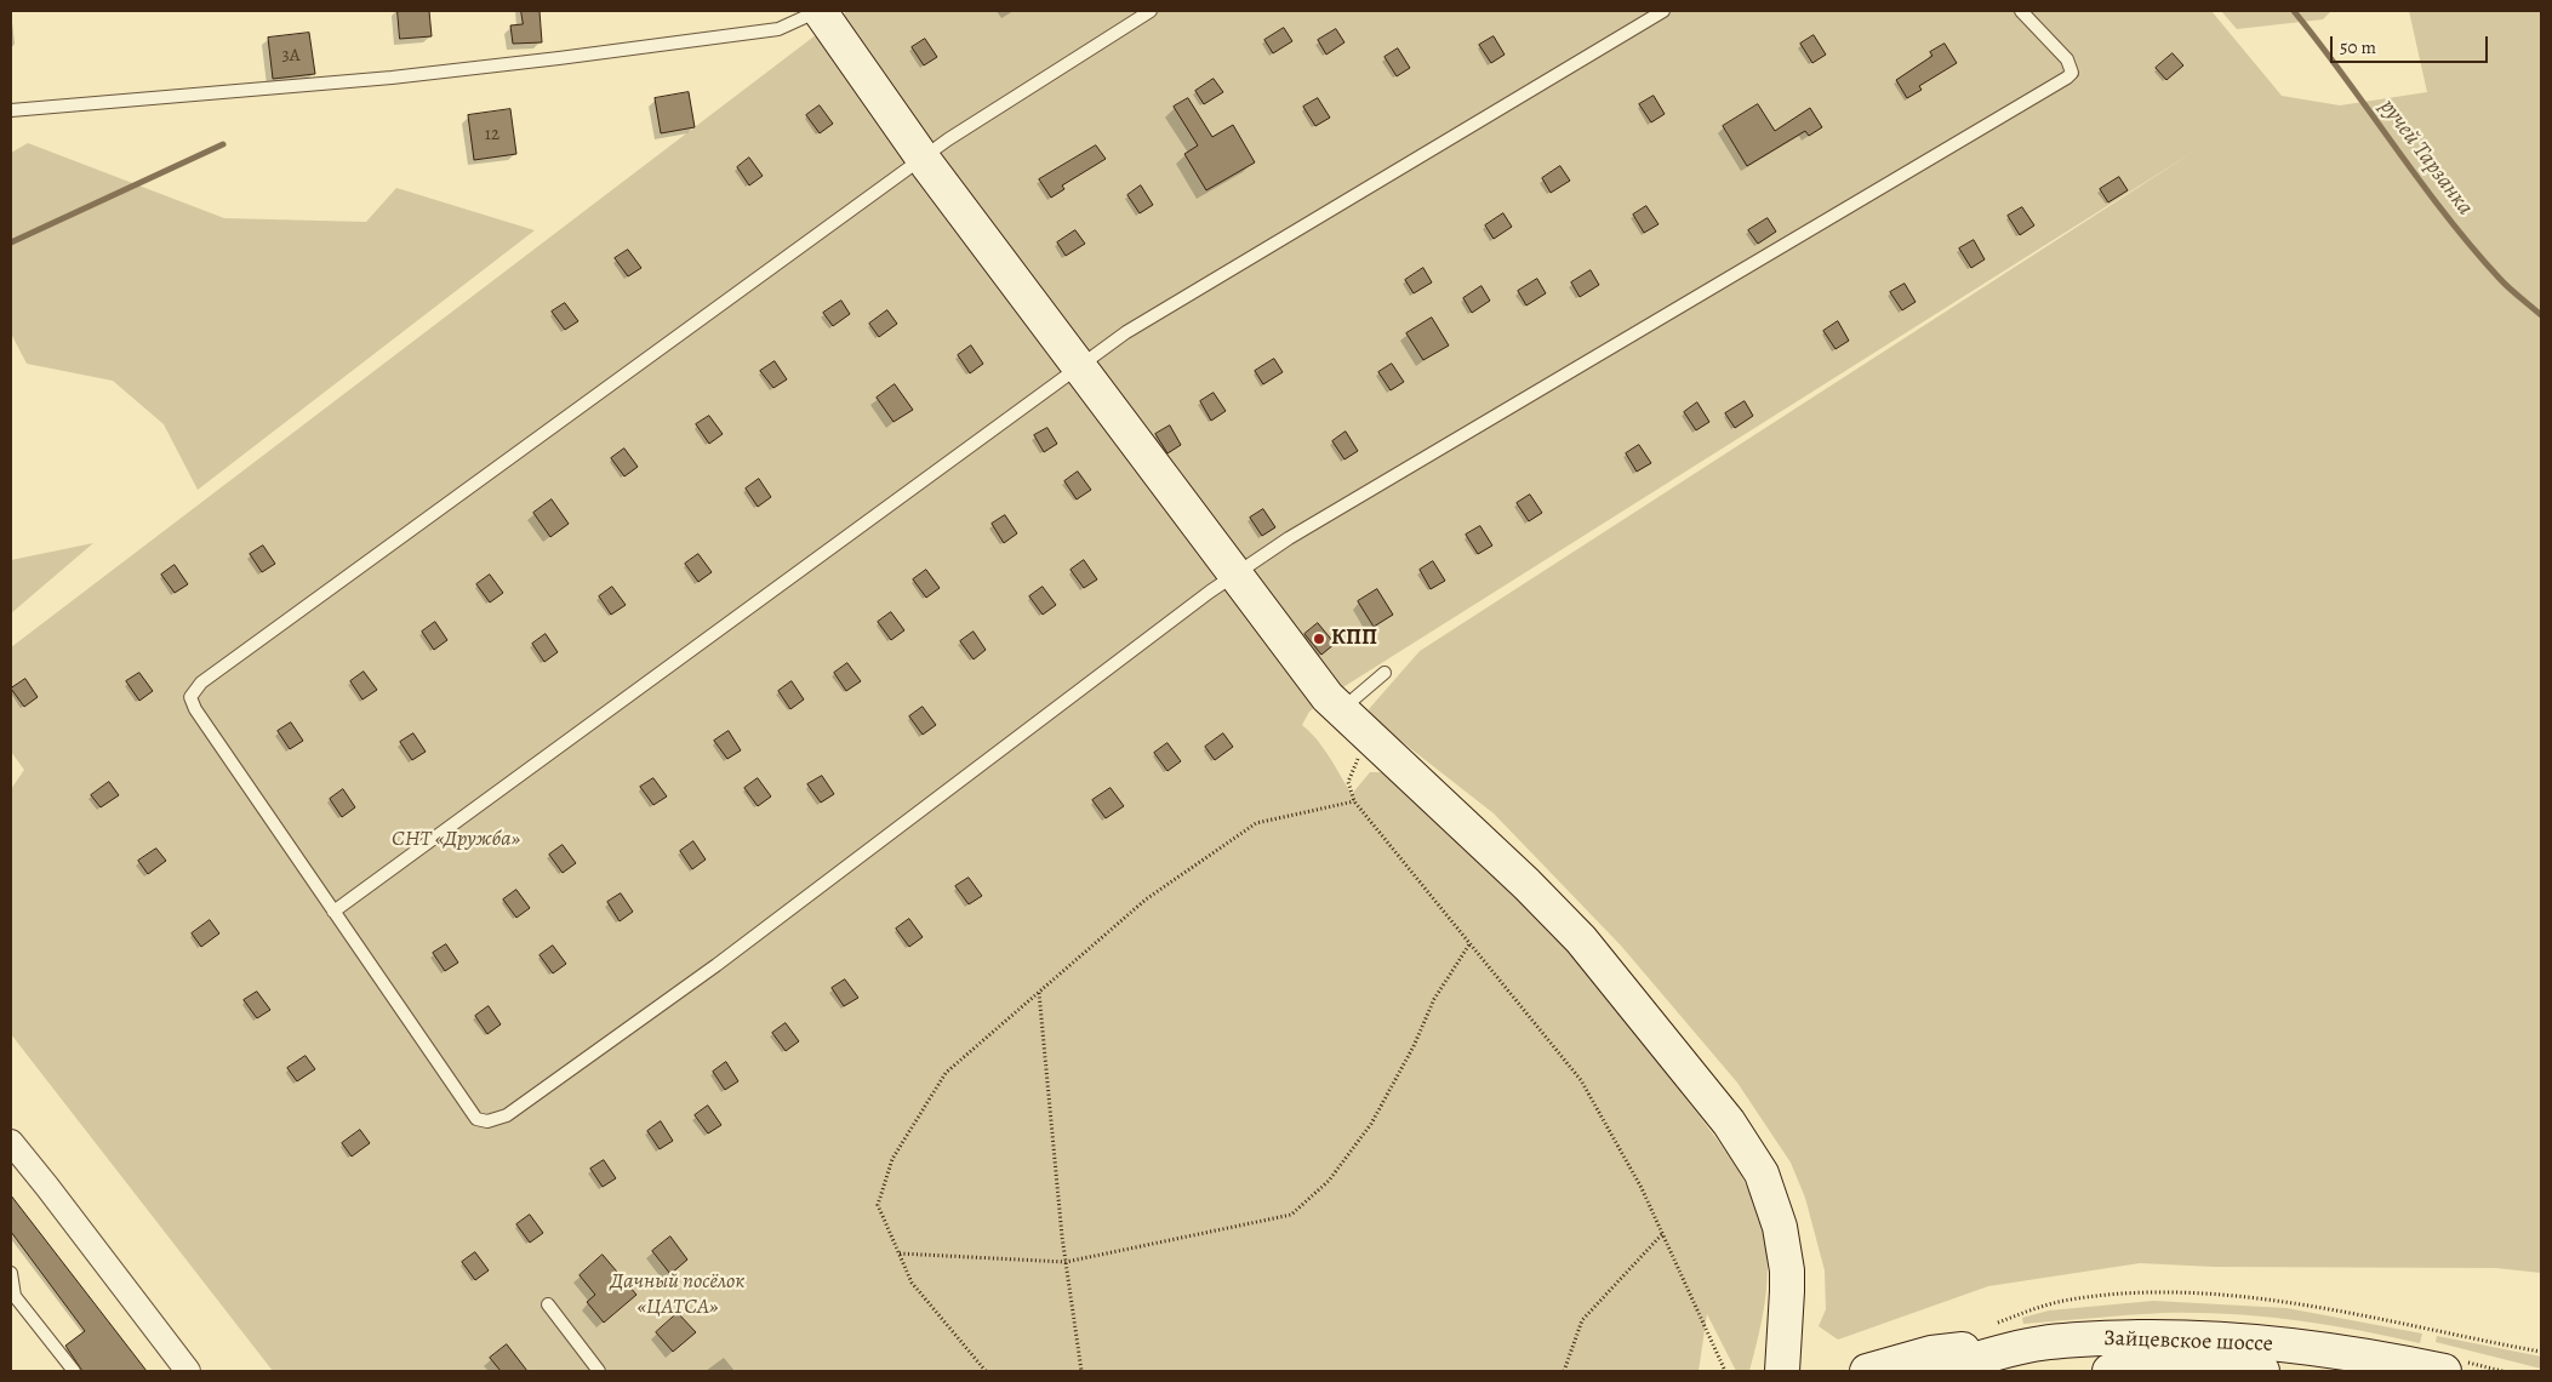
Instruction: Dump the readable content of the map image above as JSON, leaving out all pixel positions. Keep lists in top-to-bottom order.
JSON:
{
  "streets": {
    "street": ["Зайцевское шоссе"]
  },
  "water": ["ручей Тарзанка"],
  "parks": ["СНТ «Дружба»", "Дачный посёлок «ЦАТСА»"],
  "places": ["КПП"],
  "house_numbers": ["3А", "12"],
  "scale_bar": "50 m"
}
